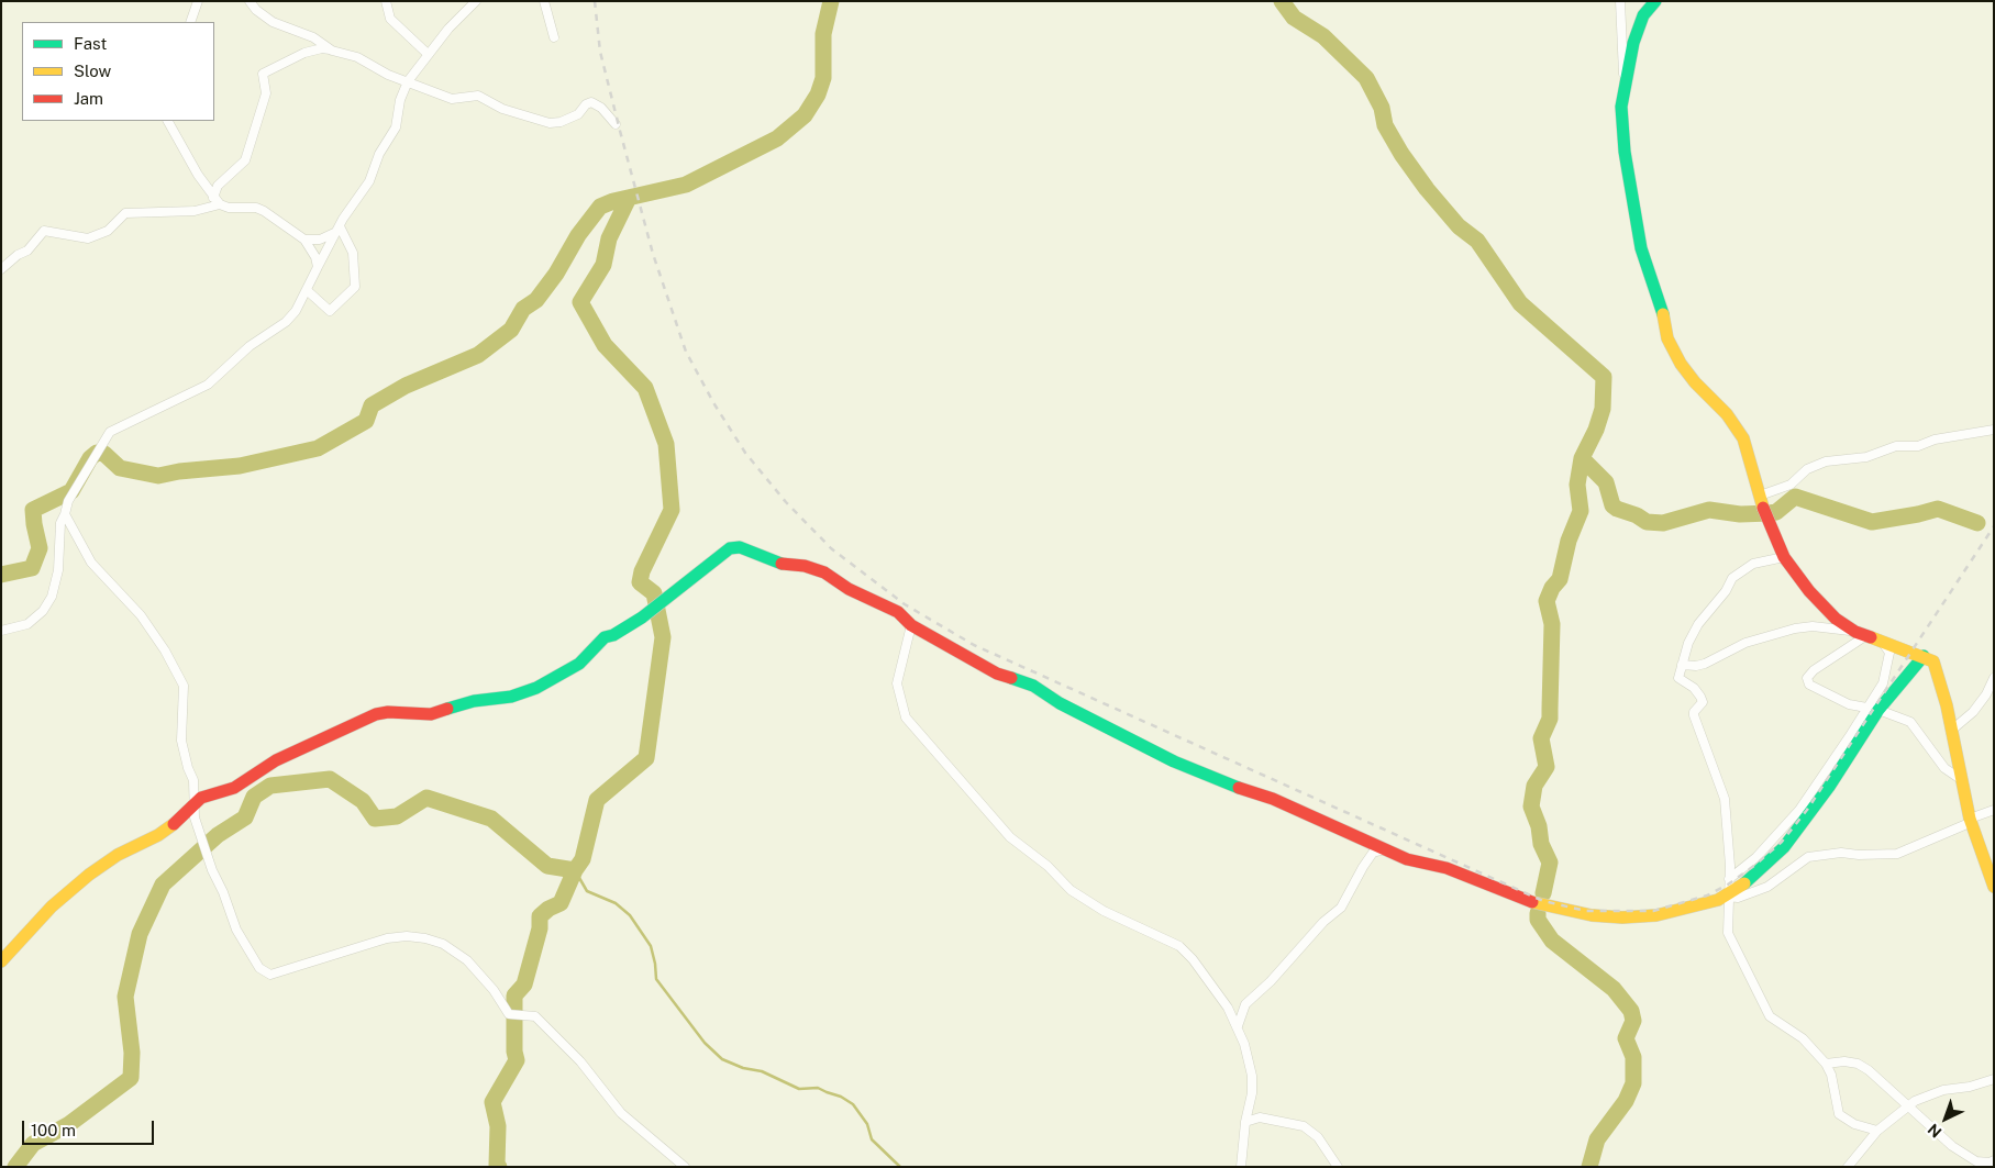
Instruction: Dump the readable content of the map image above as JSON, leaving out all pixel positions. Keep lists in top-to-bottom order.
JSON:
{
  "legend": ["Fast", "Slow", "Jam"],
  "scale_bar": "100 m",
  "north": "bottom left"
}
